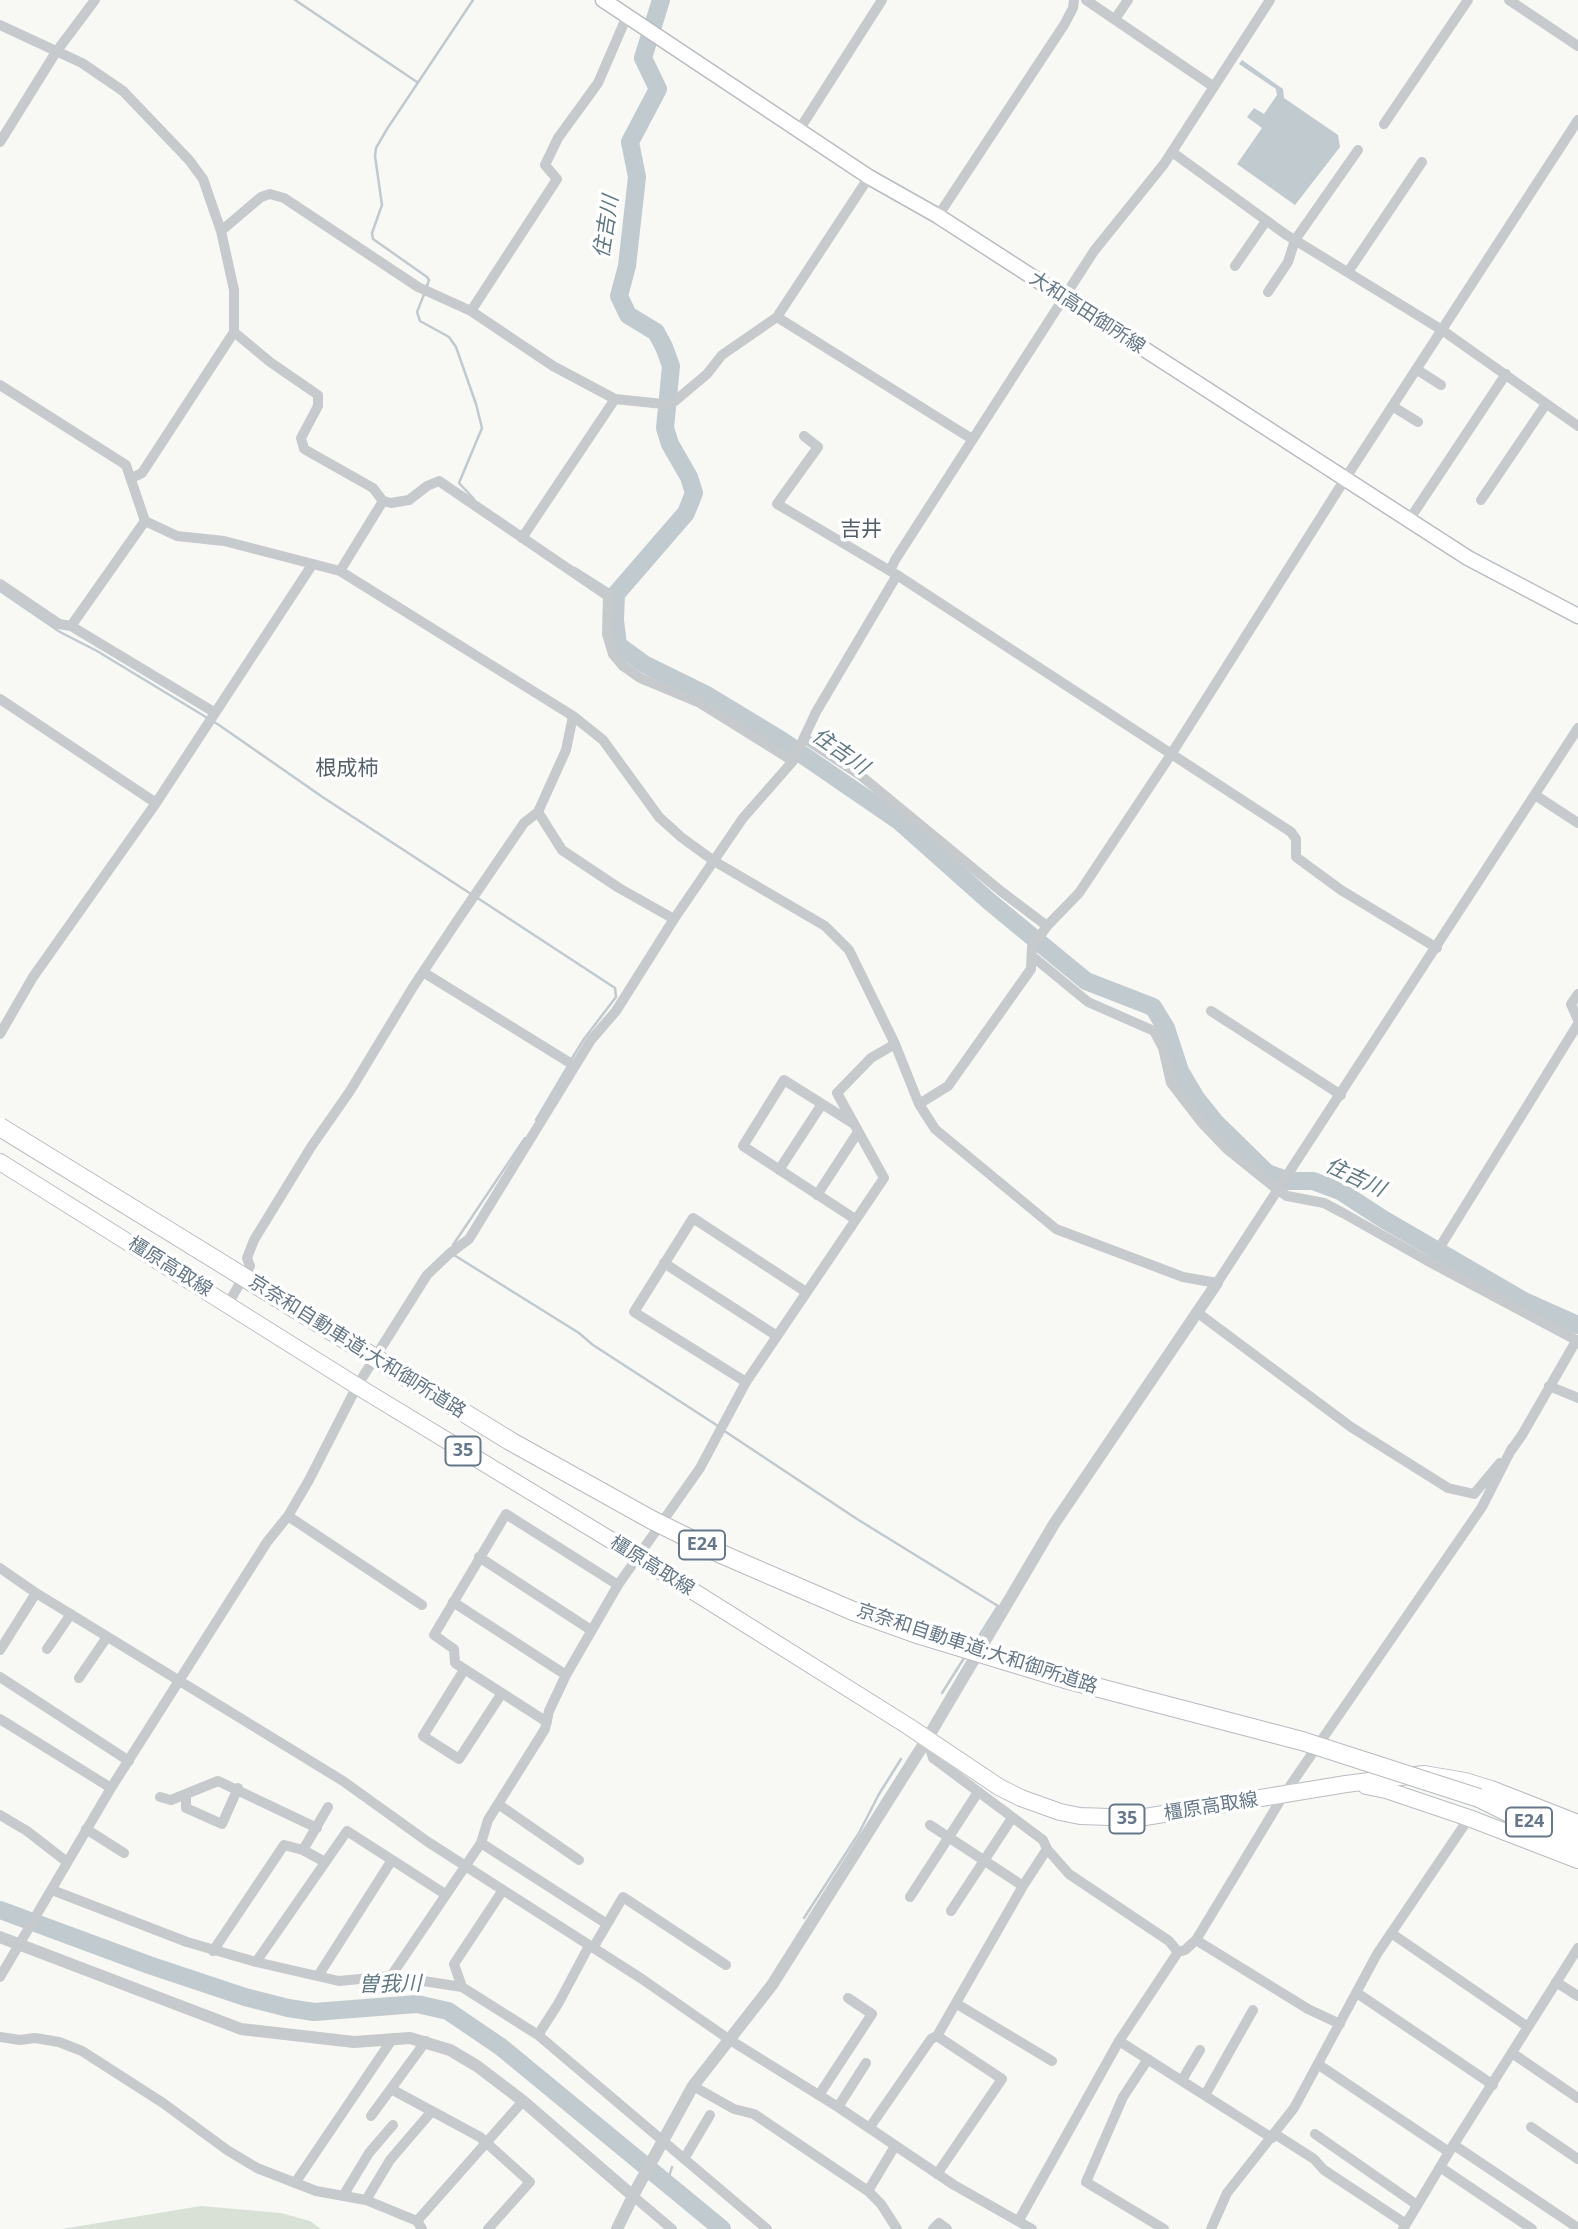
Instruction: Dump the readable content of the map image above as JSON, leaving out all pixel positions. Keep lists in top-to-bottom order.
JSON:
{
  "streets": {
    "highway": ["京奈和自動車道;大和御所道路", "E24"],
    "main road": ["大和高田御所線", "橿原高取線", "35"]
  },
  "crossings": [
    ["京奈和自動車道;大和御所道路", "E24"]
  ],
  "districts": ["吉井", "根成柿"],
  "water": ["住吉川", "曽我川"]
}
